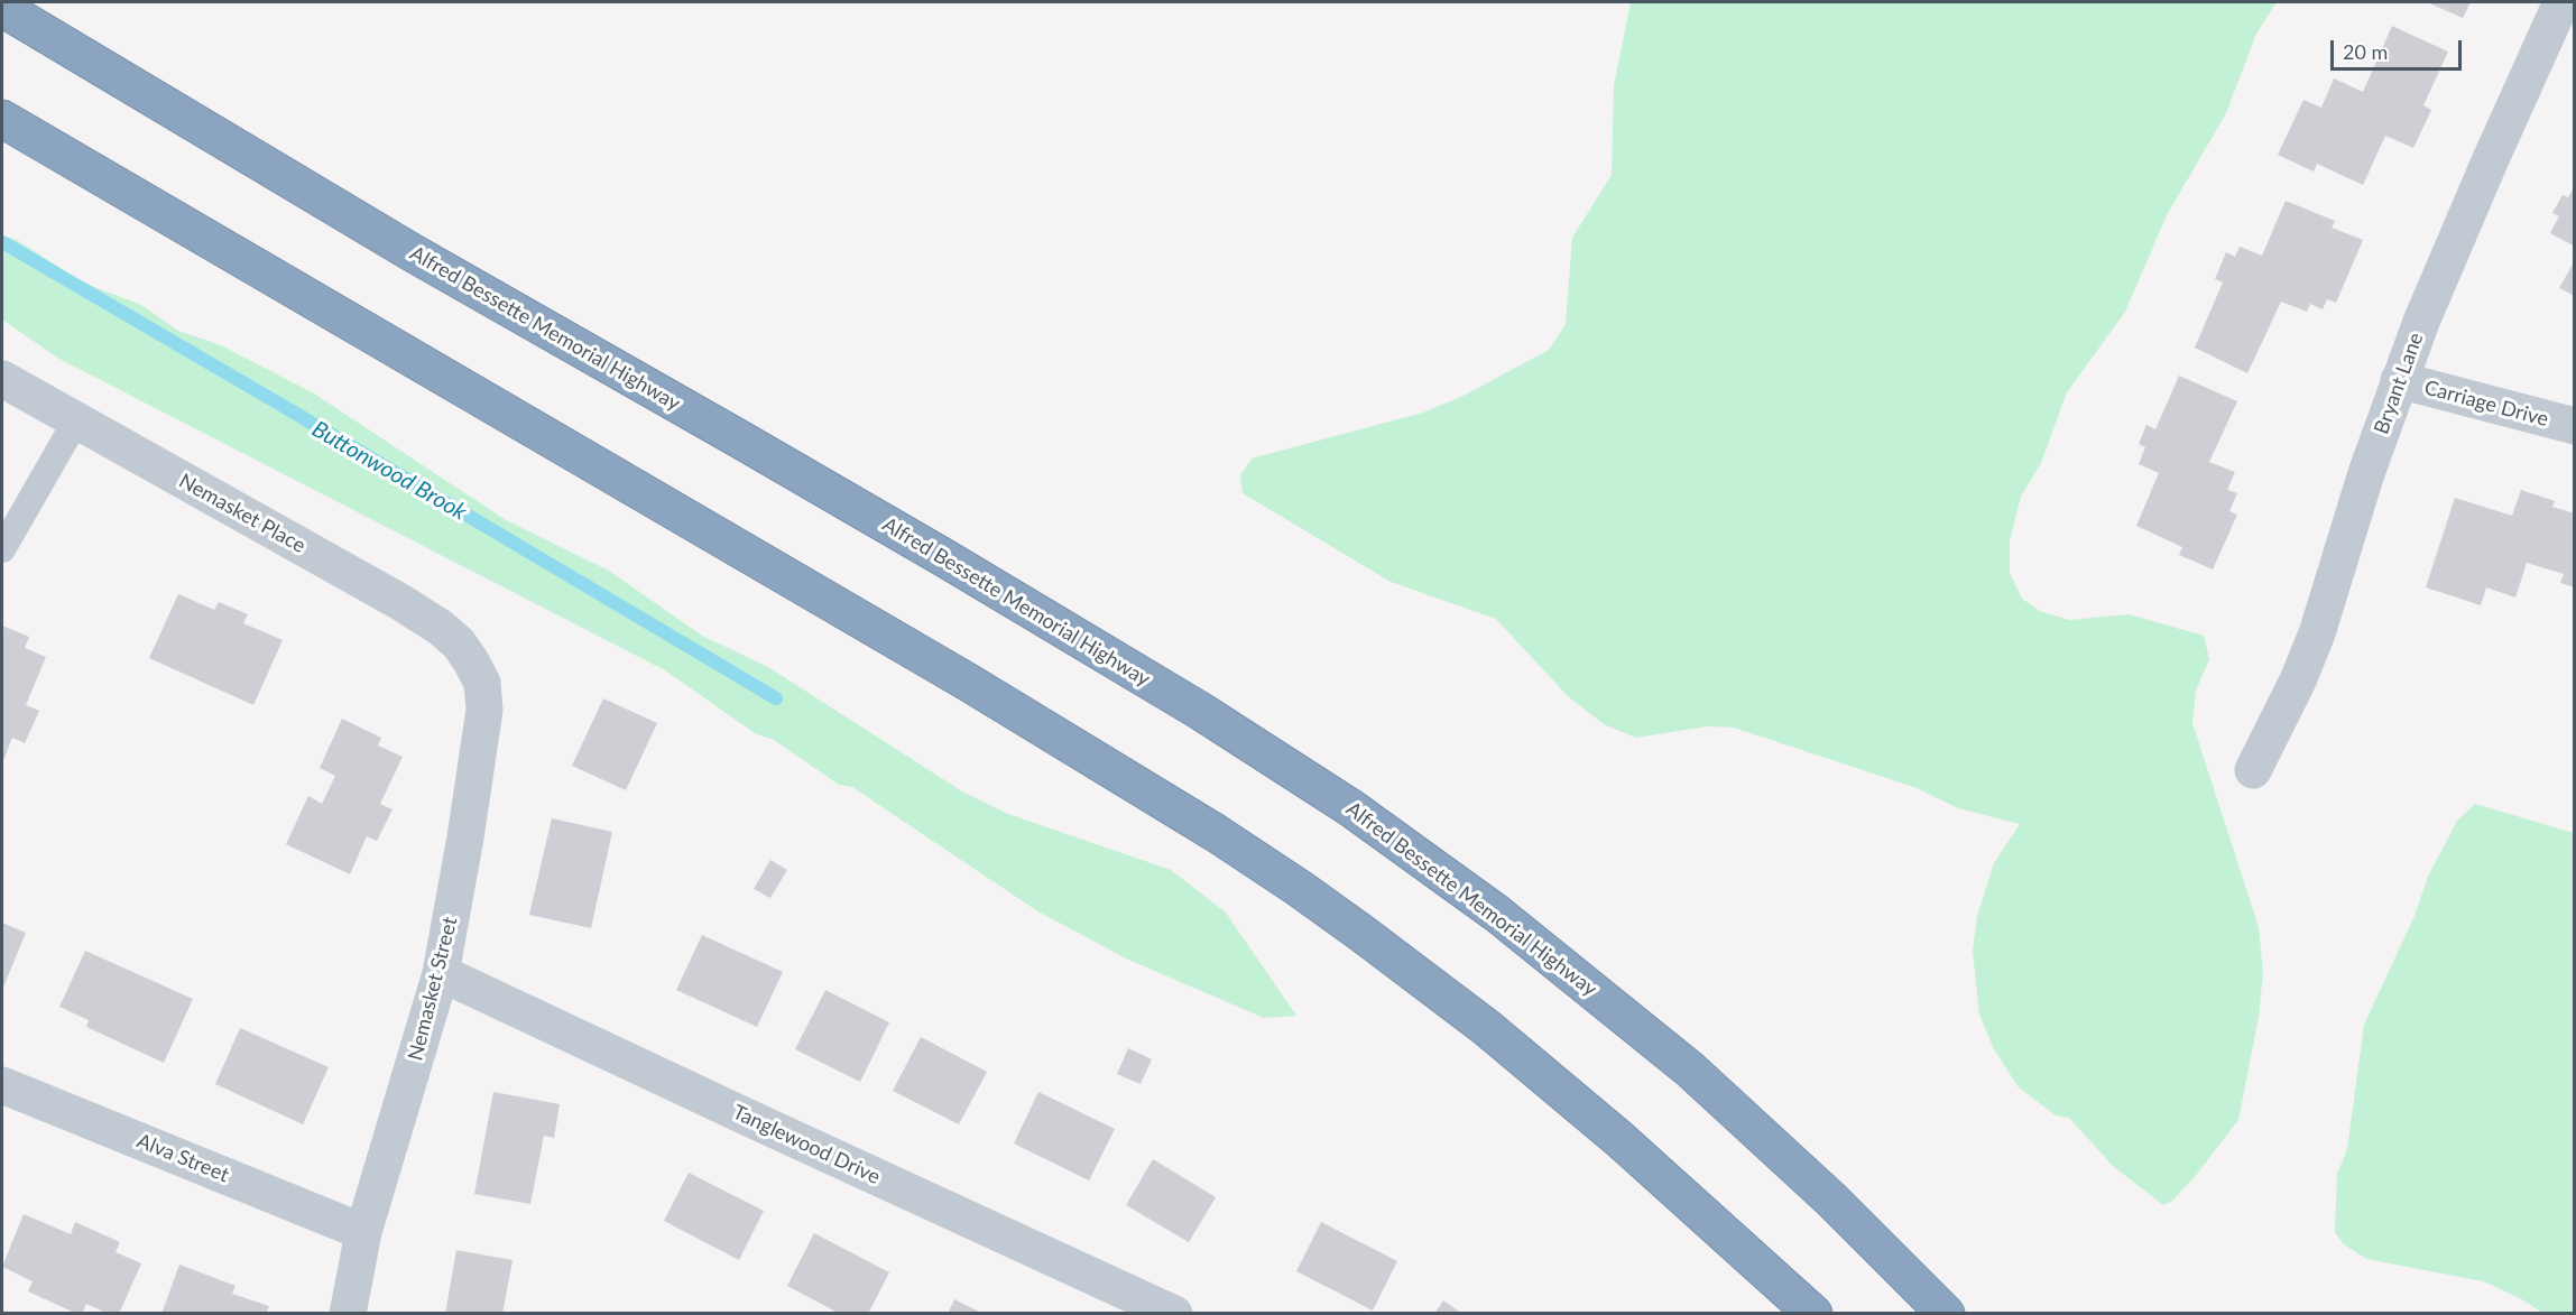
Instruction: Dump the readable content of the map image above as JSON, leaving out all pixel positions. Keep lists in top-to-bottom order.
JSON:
{
  "streets": {
    "highway": ["Alfred Bessette Memorial Highway"],
    "street": [
      "Bryant Lane",
      "Carriage Drive",
      "Nemasket Place",
      "Nemasket Street",
      "Tanglewood Drive",
      "Alva Street"
    ]
  },
  "crossings": [
    ["Bryant Lane", "Carriage Drive"],
    ["Nemasket Place", "Nemasket Street"],
    ["Nemasket Street", "Tanglewood Drive"],
    ["Nemasket Street", "Alva Street"]
  ],
  "water": ["Buttonwood Brook"],
  "scale_bar": "20 m"
}
